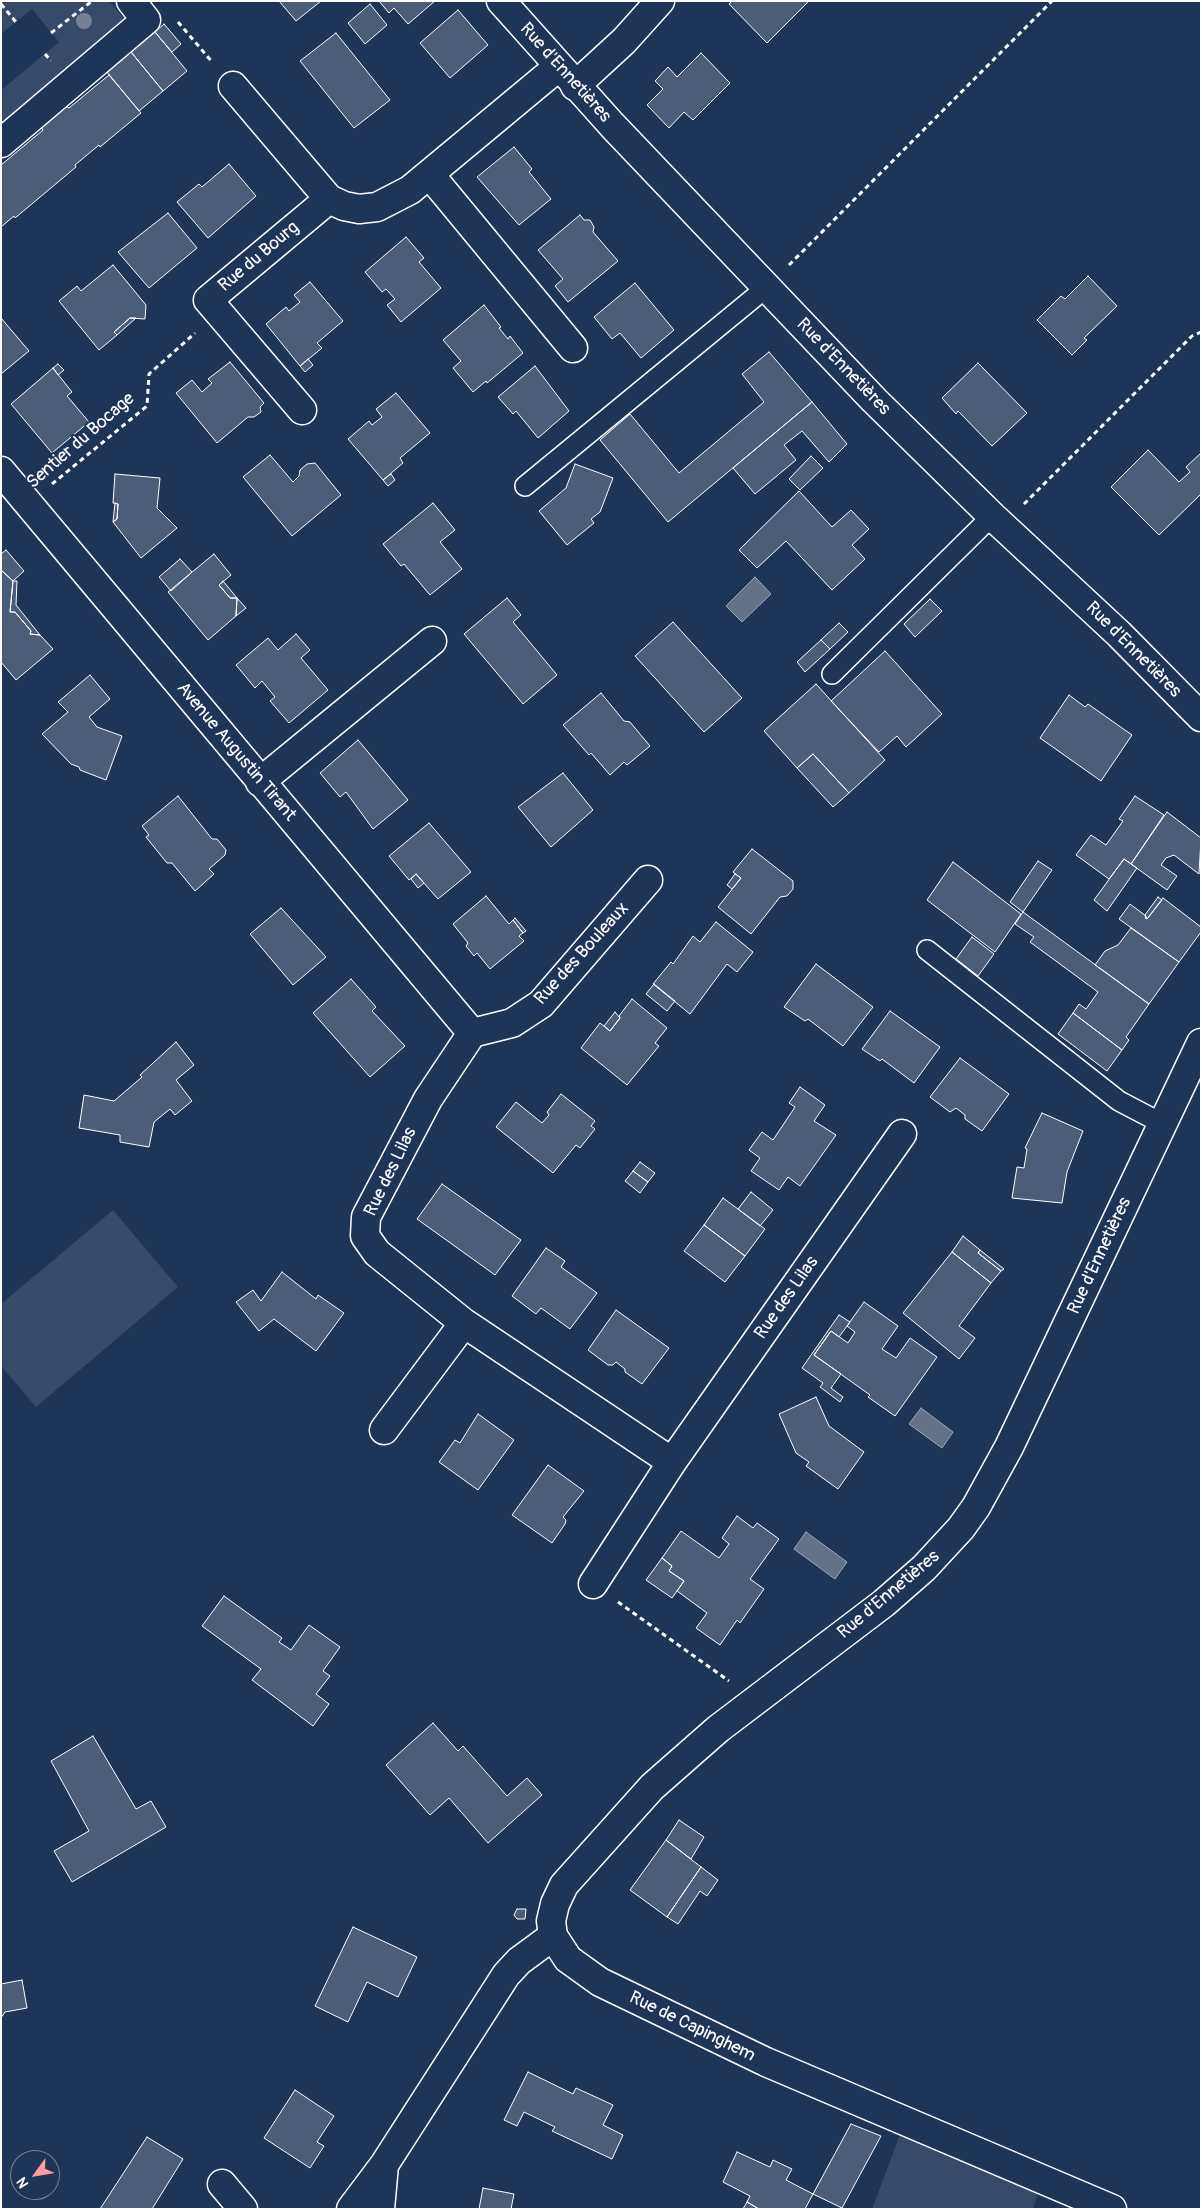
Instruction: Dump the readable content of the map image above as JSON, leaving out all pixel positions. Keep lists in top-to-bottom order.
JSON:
{
  "streets": {
    "street": [
      "Rue d'Ennetières",
      "Rue du Bourg",
      "Avenue Augustin Tirant",
      "Rue des Bouleaux",
      "Rue des Lilas",
      "Rue de Capinghem"
    ],
    "path": ["Sentier du Bocage"]
  },
  "crossings": [
    ["Rue d'Ennetières", "Rue de Capinghem"],
    ["Rue du Bourg", "Sentier du Bocage"],
    ["Sentier du Bocage", "Avenue Augustin Tirant"],
    ["Avenue Augustin Tirant", "Rue des Bouleaux"],
    ["Avenue Augustin Tirant", "Rue des Lilas"],
    ["Rue des Bouleaux", "Rue des Lilas"]
  ],
  "north": "bottom left"
}
